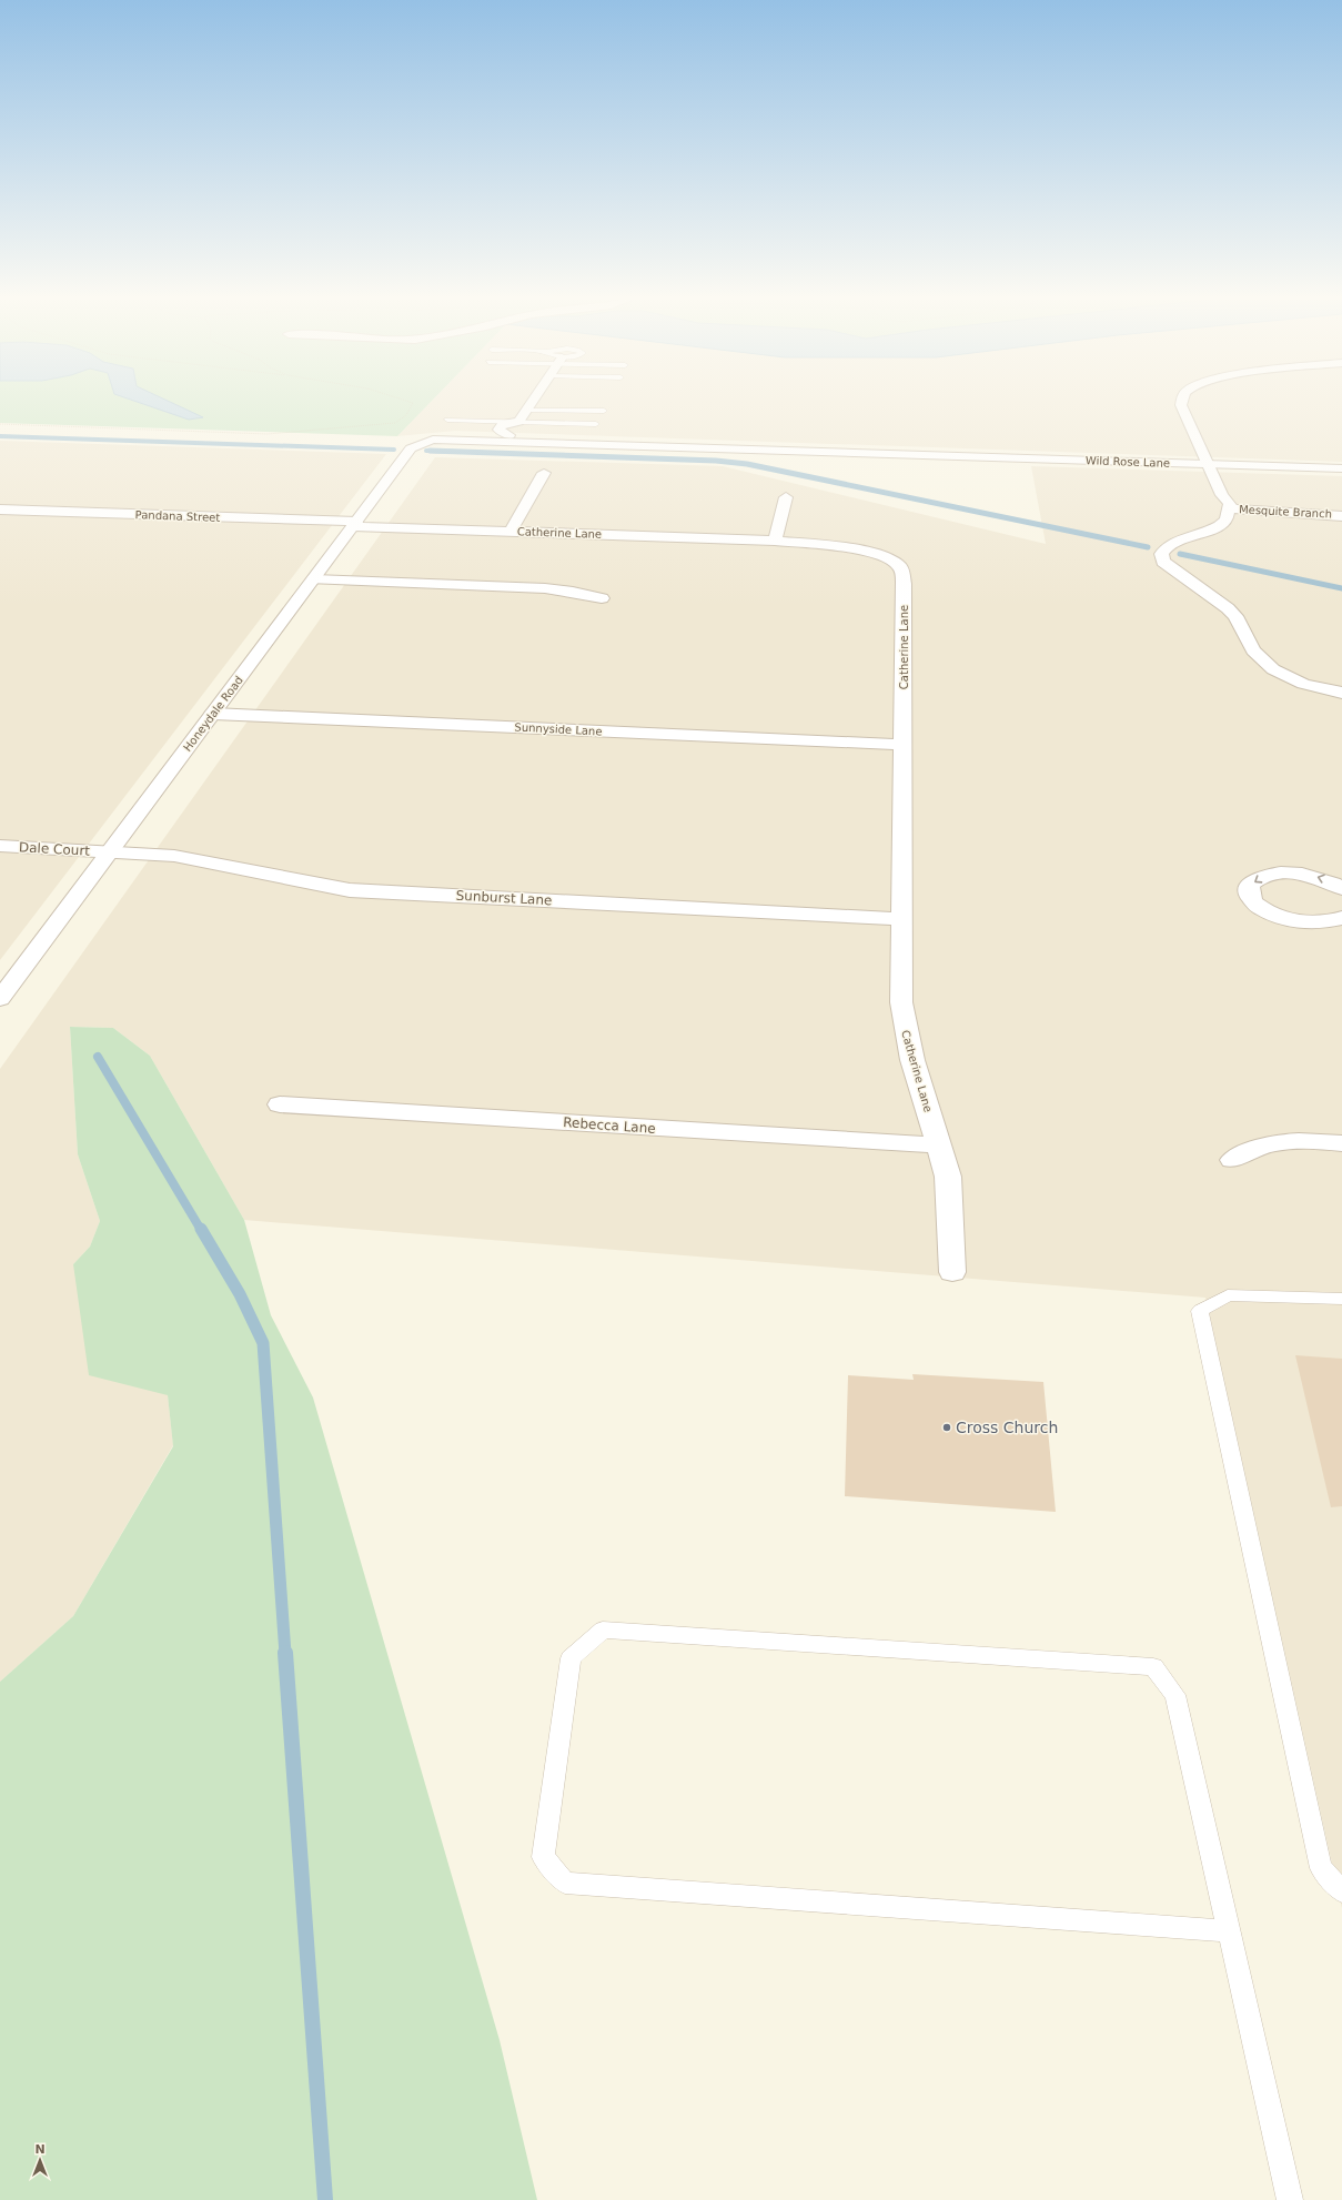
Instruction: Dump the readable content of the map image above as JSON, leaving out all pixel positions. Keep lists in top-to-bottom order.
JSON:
{
  "streets": {
    "street": [
      "Wild Rose Lane",
      "Mesquite Branch",
      "Pandana Street",
      "Catherine Lane",
      "Honeydale Road",
      "Sunnyside Lane",
      "Dale Court",
      "Sunburst Lane",
      "Rebecca Lane"
    ]
  },
  "crossings": [
    ["Wild Rose Lane", "Honeydale Road"],
    ["Pandana Street", "Catherine Lane"],
    ["Pandana Street", "Honeydale Road"],
    ["Catherine Lane", "Honeydale Road"],
    ["Catherine Lane", "Sunnyside Lane"],
    ["Catherine Lane", "Sunburst Lane"],
    ["Catherine Lane", "Rebecca Lane"],
    ["Honeydale Road", "Sunnyside Lane"],
    ["Honeydale Road", "Dale Court"],
    ["Honeydale Road", "Sunburst Lane"],
    ["Dale Court", "Sunburst Lane"]
  ],
  "places": ["Cross Church"],
  "north": "top"
}
